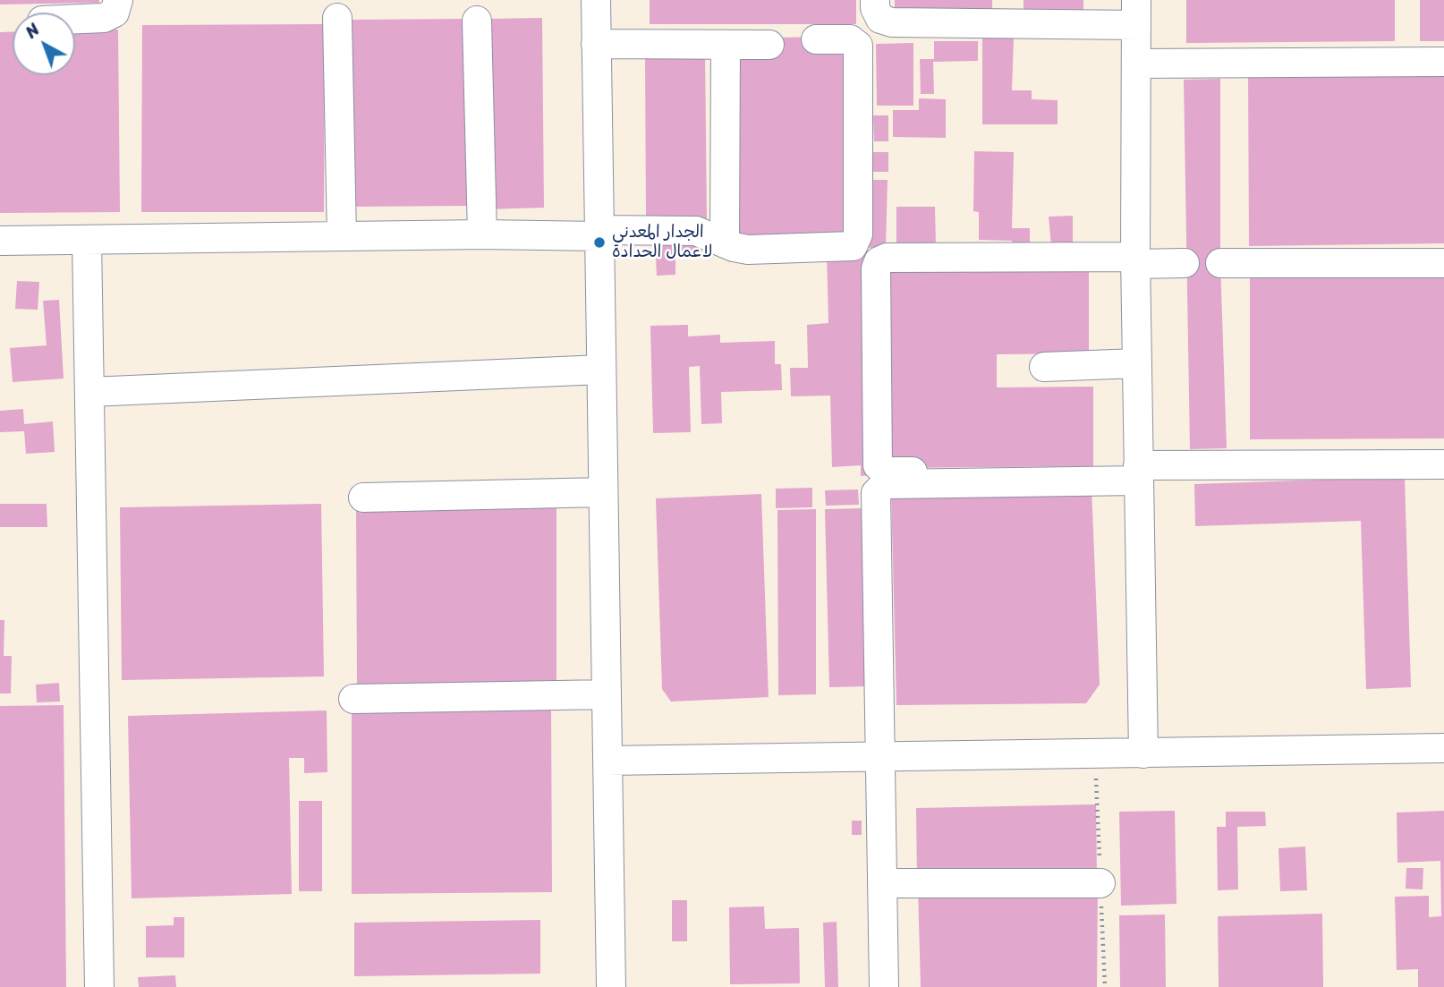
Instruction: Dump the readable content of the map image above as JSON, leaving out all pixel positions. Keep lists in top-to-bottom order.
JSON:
{
  "places": ["الجدار المعدني لاعمال الحدادة"],
  "north": "top left"
}
